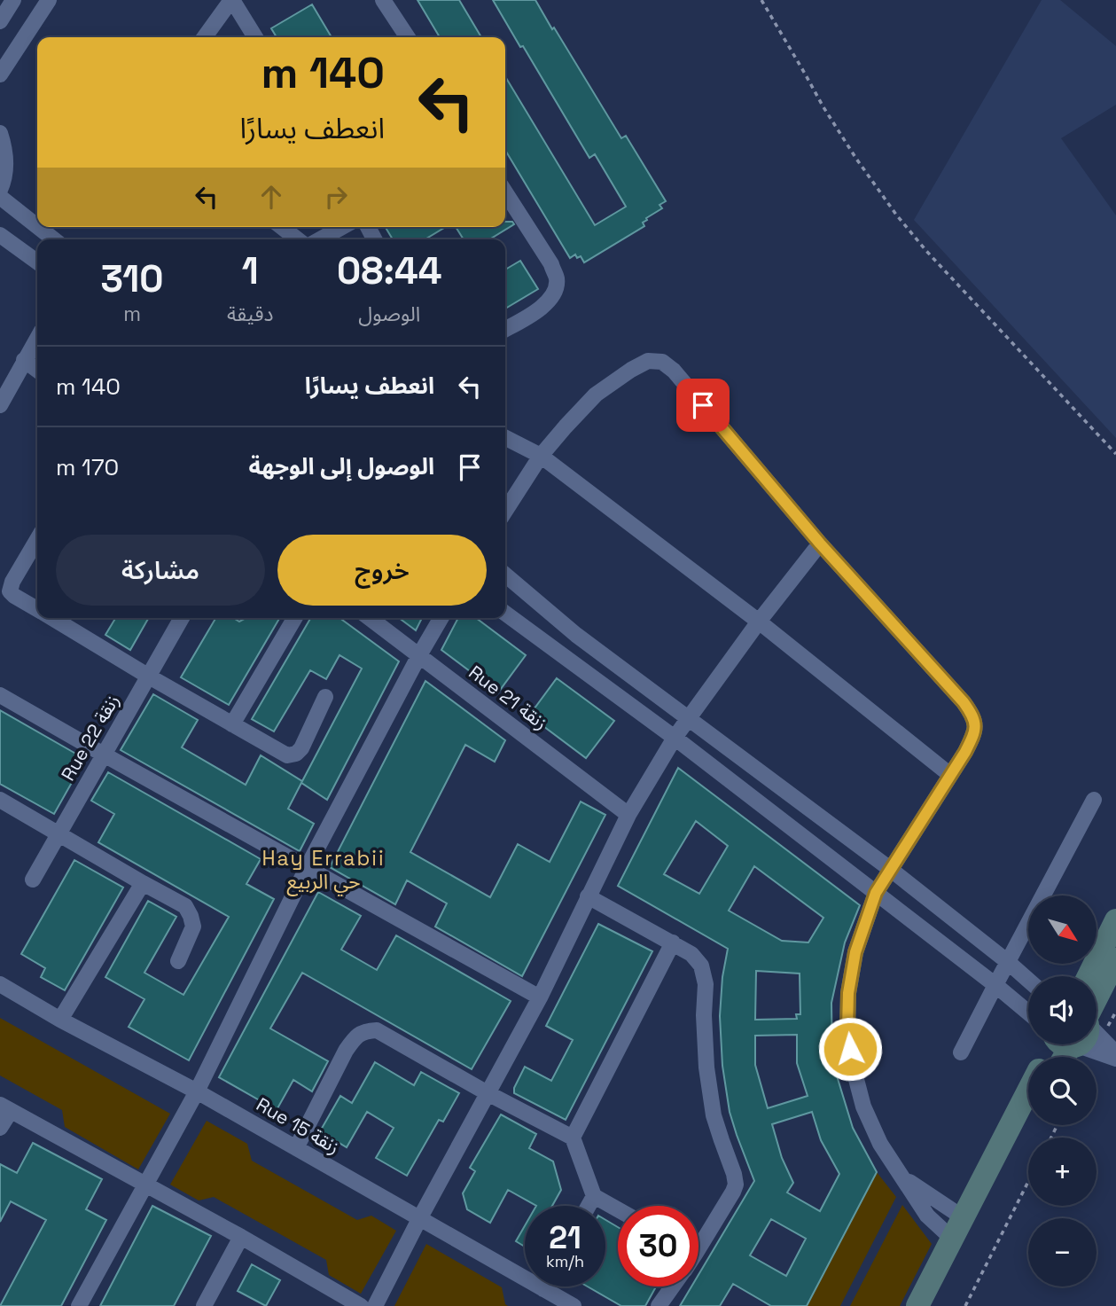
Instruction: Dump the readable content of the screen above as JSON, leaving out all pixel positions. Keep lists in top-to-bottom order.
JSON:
{
  "streets": {
    "street": ["Rue 21 زنقة", "Rue 22 زنقة", "Rue 15 زنقة"]
  },
  "districts": ["Hay Errabii حي الربيع"],
  "north": "bottom right",
  "page": {
    "turn": ["140 m", "انعطف يسارًا"],
    "eta": [
      "08:44",
      "الوصول",
      "1",
      "دقيقة",
      "310",
      "m"
    ],
    "list": [
      {
        "name": "انعطف يسارًا",
        "value": "140 m"
      },
      {
        "name": "الوصول إلى الوجهة",
        "value": "170 m"
      }
    ],
    "buttons": ["خروج", "مشاركة"],
    "map_buttons": ["+", "−"],
    "speed": "21 km/h",
    "limit": "30"
  }
}
